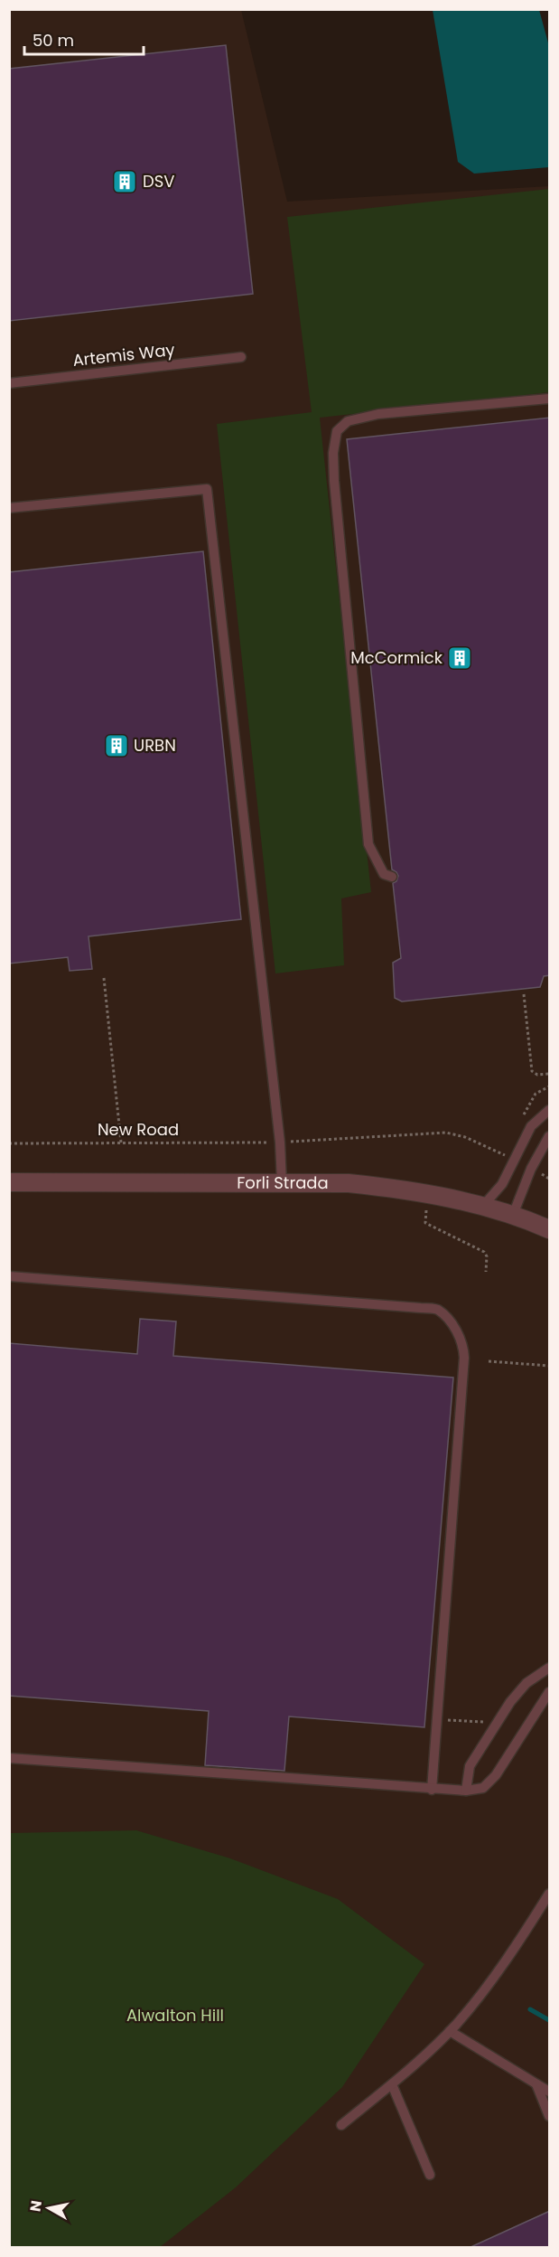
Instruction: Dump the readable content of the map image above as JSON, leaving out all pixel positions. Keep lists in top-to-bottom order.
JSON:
{
  "streets": {
    "street": ["Forli Strada"],
    "lane": ["Artemis Way"],
    "path": ["New Road"]
  },
  "parks": ["Alwalton Hill"],
  "places": {
    "building": ["DSV", "McCormick", "URBN"]
  },
  "scale_bar": "50 m",
  "north": "left"
}
